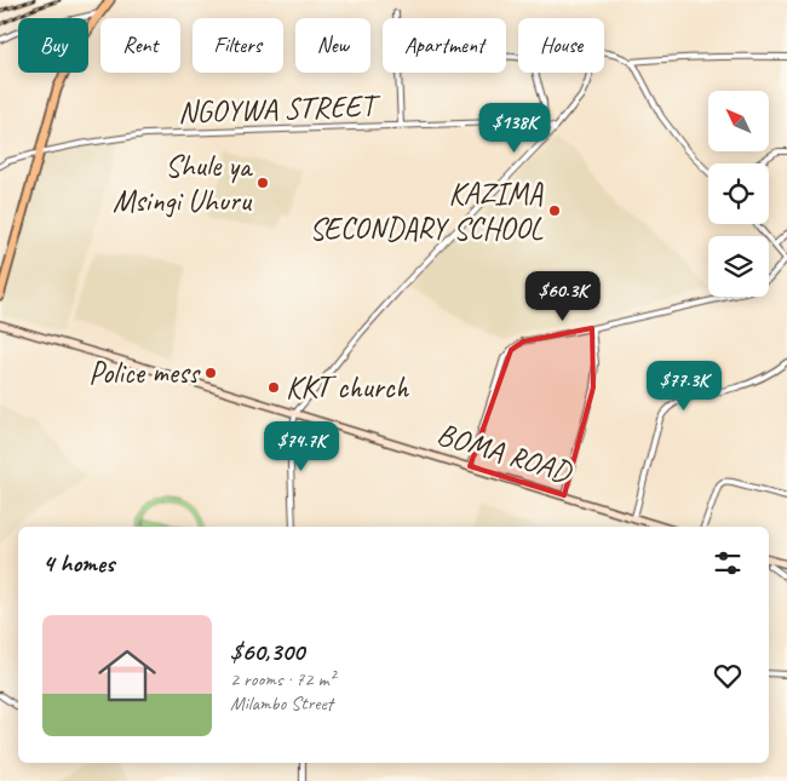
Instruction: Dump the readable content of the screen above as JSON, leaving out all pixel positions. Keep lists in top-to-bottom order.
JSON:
{
  "streets": {
    "main road": ["BOMA ROAD"],
    "street": ["NGOYWA STREET"]
  },
  "places": [
    "Shule ya Msingi Uhuru",
    "KAZIMA SECONDARY SCHOOL",
    "Police mess",
    "KKT church"
  ],
  "north": "top left",
  "page": {
    "chip": [
      "Buy",
      "Rent",
      "Filters",
      "New",
      "Apartment",
      "House"
    ],
    "price": [
      "$138K",
      "$60.3K",
      "$77.3K",
      "$74.7K"
    ],
    "heading": "4 homes",
    "list": [
      {
        "name": "$60,300",
        "note": "2 rooms · 72 m² · Milambo Street"
      }
    ]
  }
}
